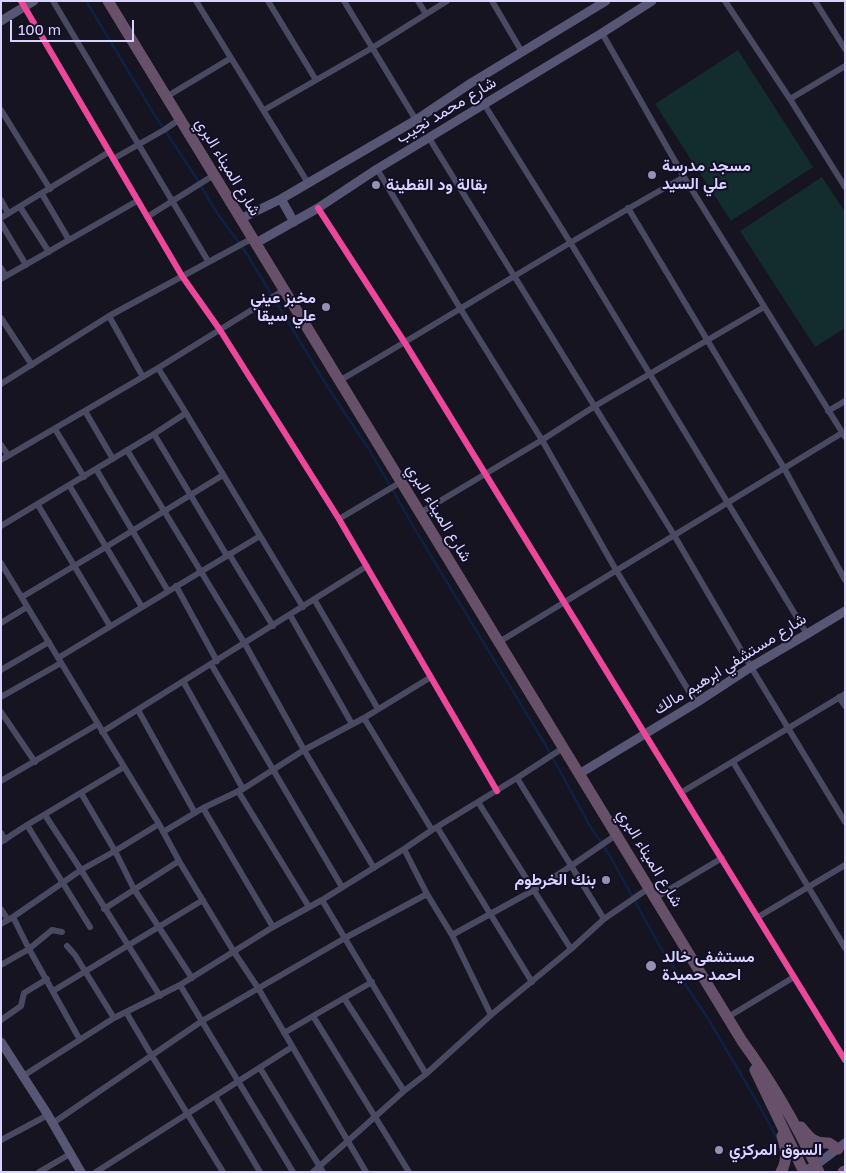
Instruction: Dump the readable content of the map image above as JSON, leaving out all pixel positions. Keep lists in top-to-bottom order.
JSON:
{
  "streets": {
    "highway": ["شارع الميناء البري"],
    "main road": ["شارع محمد نجيب", "شارع مستشفي ابرهيم مالك"]
  },
  "crossings": [
    ["شارع محمد نجيب", "شارع الميناء البري"],
    ["شارع الميناء البري", "شارع مستشفي ابرهيم مالك"]
  ],
  "places": [
    "مسجد مدرسة علي السيد",
    "بقالة ود القطينة",
    "مخبز عيني علي سيقا",
    "بنك الخرطوم",
    "مستشفى خالد احمد حميدة",
    "السوق المركزي"
  ],
  "scale_bar": "100 m"
}
